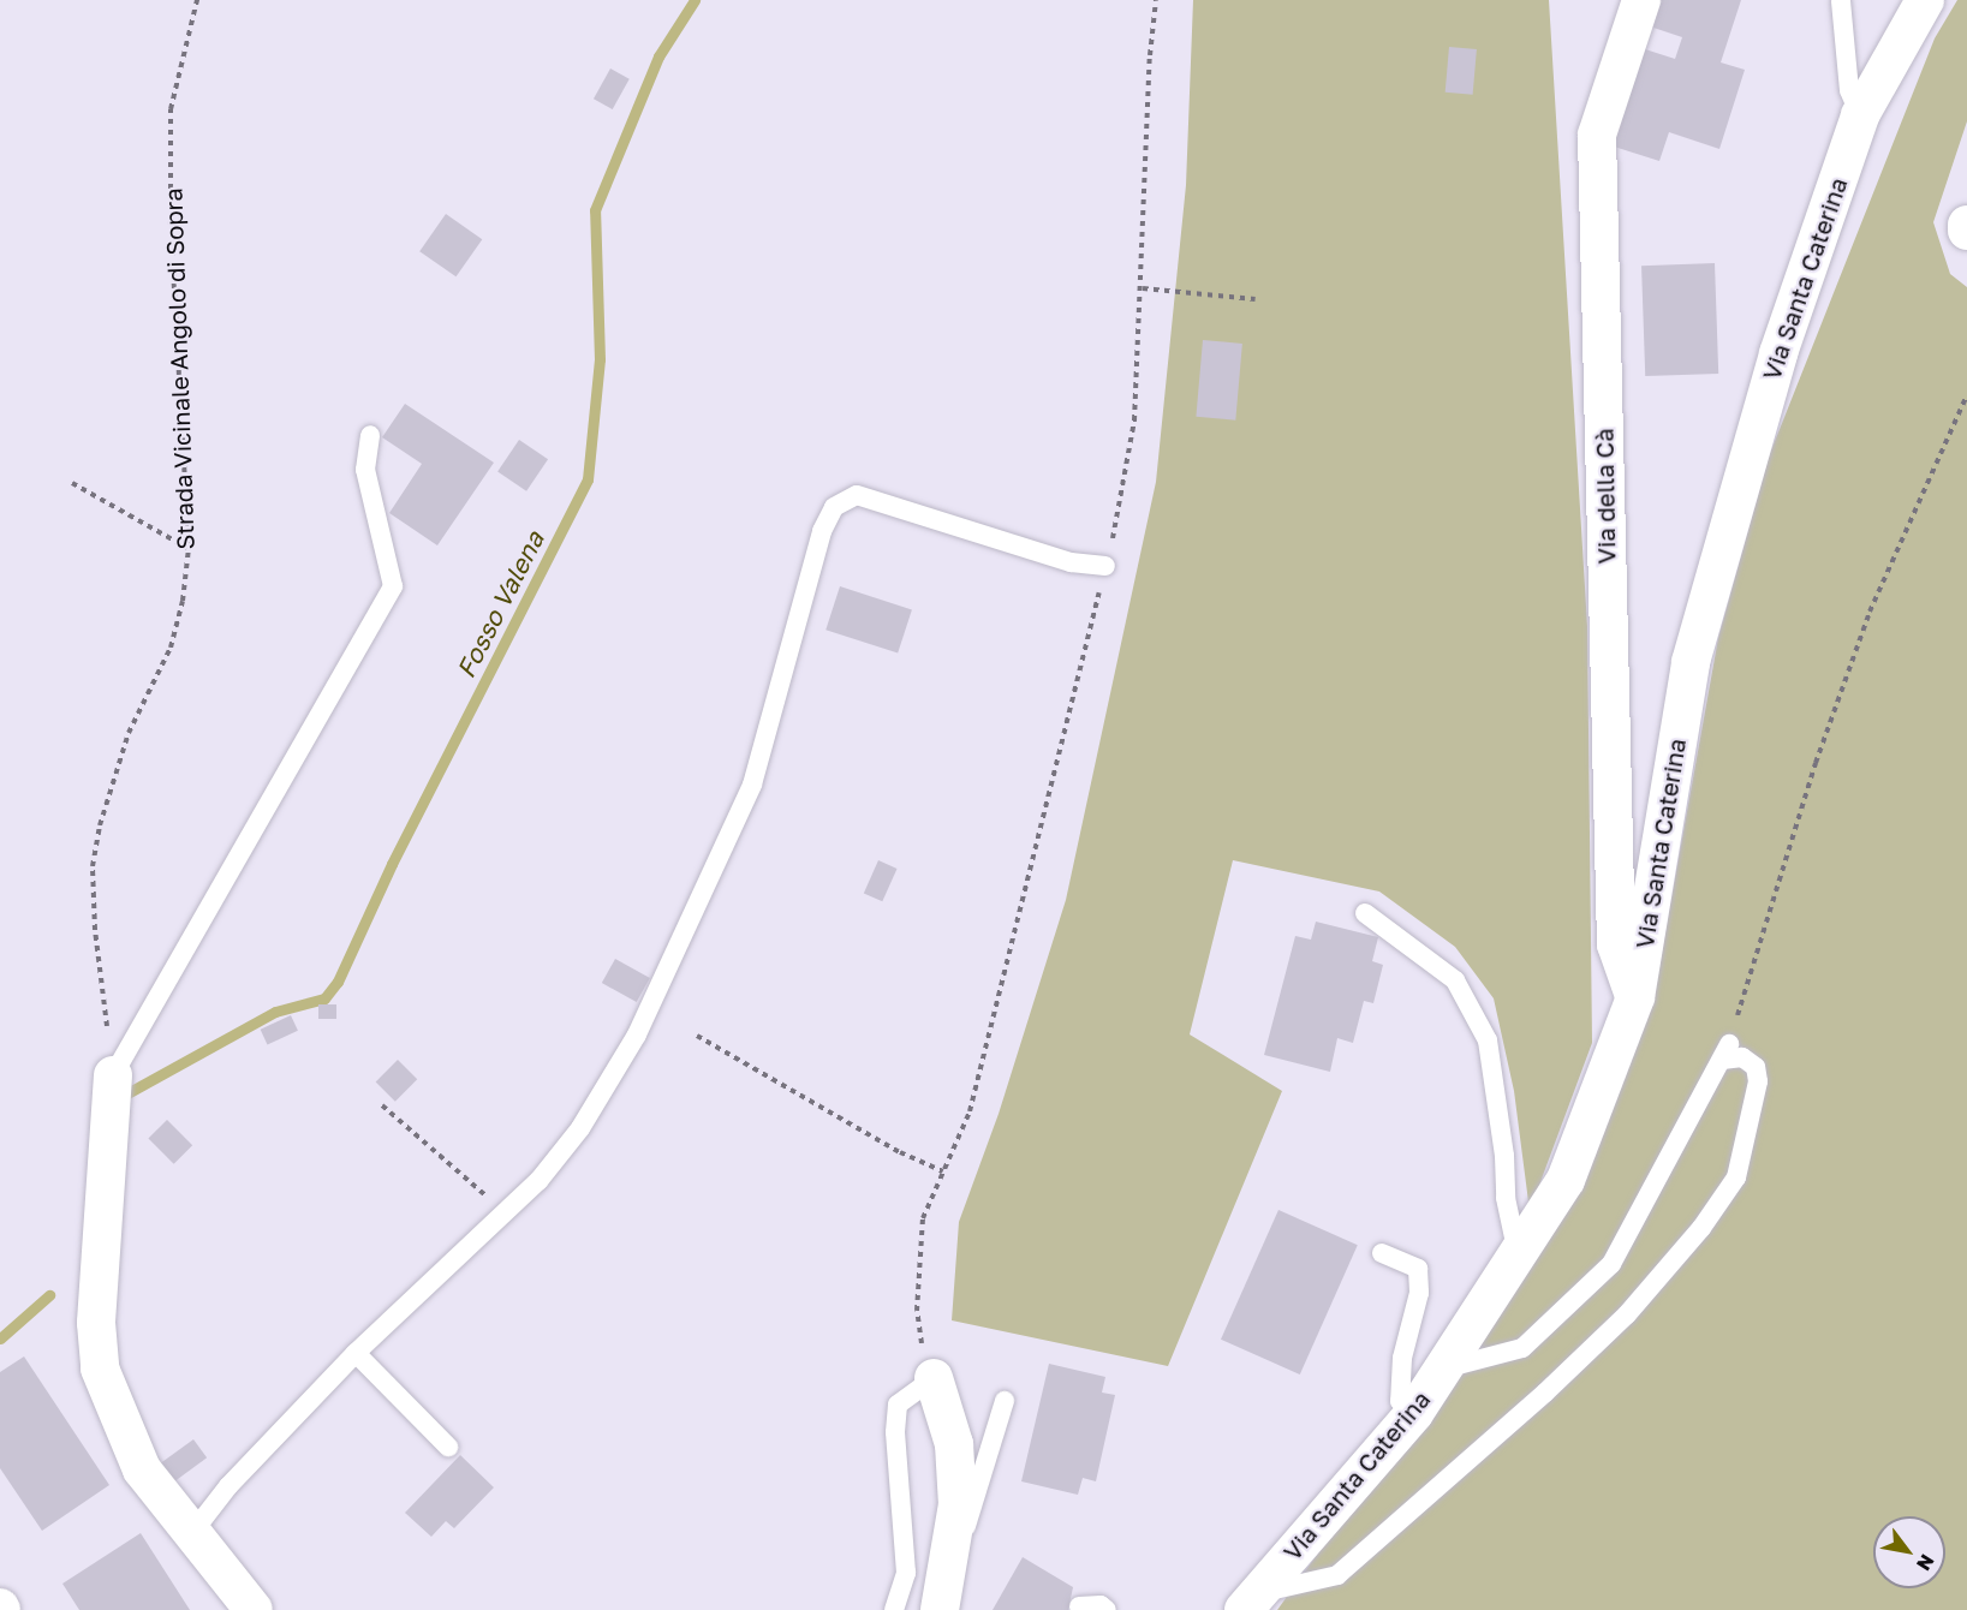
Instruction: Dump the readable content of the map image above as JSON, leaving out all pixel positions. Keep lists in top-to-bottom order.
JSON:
{
  "streets": {
    "street": ["Via Santa Caterina", "Via della Cà"],
    "path": ["Strada Vicinale Angolo di Sopra"]
  },
  "crossings": [
    ["Via Santa Caterina", "Via della Cà"]
  ],
  "water": ["Fosso Valena"],
  "north": "bottom right"
}
